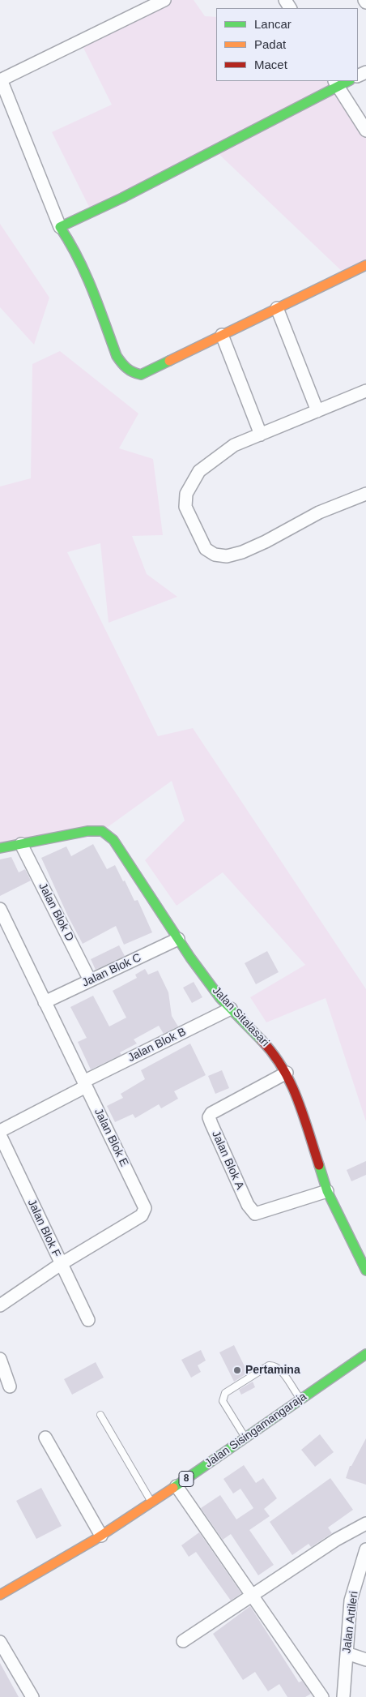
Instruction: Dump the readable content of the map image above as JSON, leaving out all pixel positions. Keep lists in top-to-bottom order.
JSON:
{
  "streets": {
    "main road": ["Jalan Sitalasari", "Jalan Sisingamangaraja", "8"],
    "street": [
      "Jalan Blok D",
      "Jalan Blok C",
      "Jalan Blok B",
      "Jalan Blok E",
      "Jalan Blok A",
      "Jalan Blok F",
      "Jalan Artileri"
    ]
  },
  "crossings": [
    ["Jalan Blok D", "Jalan Blok C"],
    ["Jalan Blok D", "Jalan Sitalasari"],
    ["Jalan Blok C", "Jalan Sitalasari"],
    ["Jalan Blok C", "Jalan Blok E"],
    ["Jalan Sitalasari", "Jalan Blok B"],
    ["Jalan Sitalasari", "Jalan Blok A"],
    ["Jalan Blok B", "Jalan Blok E"],
    ["Jalan Blok E", "Jalan Blok F"]
  ],
  "places": ["Pertamina"],
  "legend": ["Lancar", "Padat", "Macet"]
}
